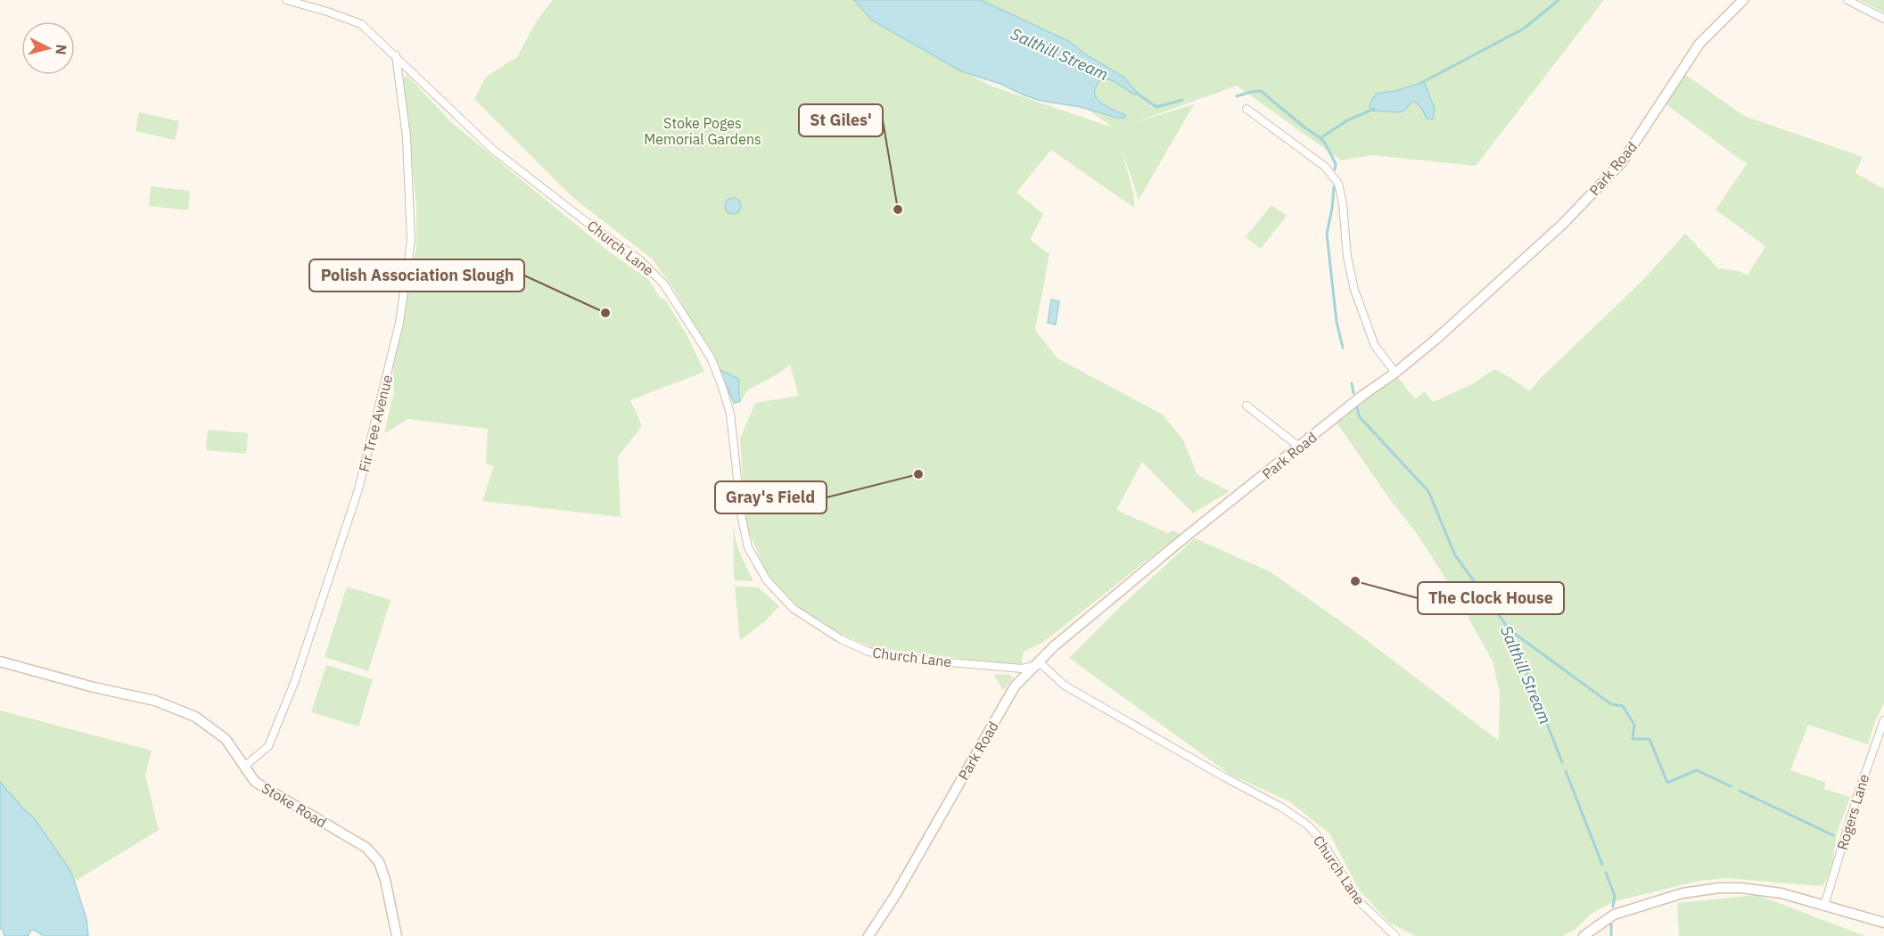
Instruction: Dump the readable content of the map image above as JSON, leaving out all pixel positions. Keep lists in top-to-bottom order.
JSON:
{
  "streets": {
    "main road": ["Park Road", "Stoke Road"],
    "street": ["Church Lane", "Fir Tree Avenue", "Rogers Lane"]
  },
  "crossings": [
    ["Park Road", "Church Lane"],
    ["Church Lane", "Fir Tree Avenue"],
    ["Fir Tree Avenue", "Stoke Road"]
  ],
  "water": ["Salthill Stream"],
  "parks": ["Stoke Poges Memorial Gardens"],
  "places": [
    "St Giles'",
    "Polish Association Slough",
    "Gray's Field",
    "The Clock House"
  ],
  "north": "right"
}
